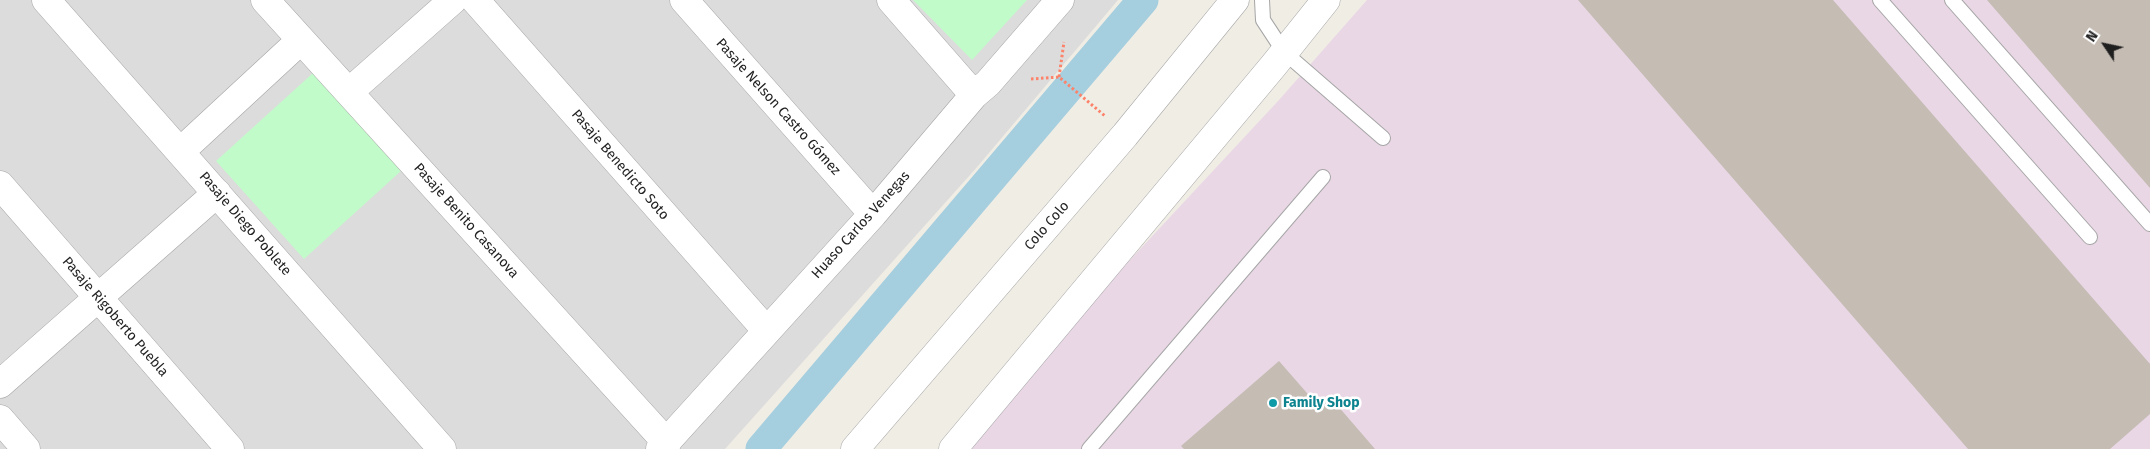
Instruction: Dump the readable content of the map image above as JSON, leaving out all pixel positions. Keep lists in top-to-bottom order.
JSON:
{
  "streets": {
    "street": [
      "Pasaje Nelson Castro Gómez",
      "Pasaje Benedicto Soto",
      "Pasaje Benito Casanova",
      "Pasaje Diego Poblete",
      "Huaso Carlos Venegas",
      "Colo Colo",
      "Pasaje Rigoberto Puebla"
    ]
  },
  "crossings": [
    ["Pasaje Nelson Castro Gómez", "Huaso Carlos Venegas"],
    ["Pasaje Benedicto Soto", "Huaso Carlos Venegas"],
    ["Pasaje Benito Casanova", "Huaso Carlos Venegas"]
  ],
  "places": ["Family Shop"],
  "north": "top left"
}
